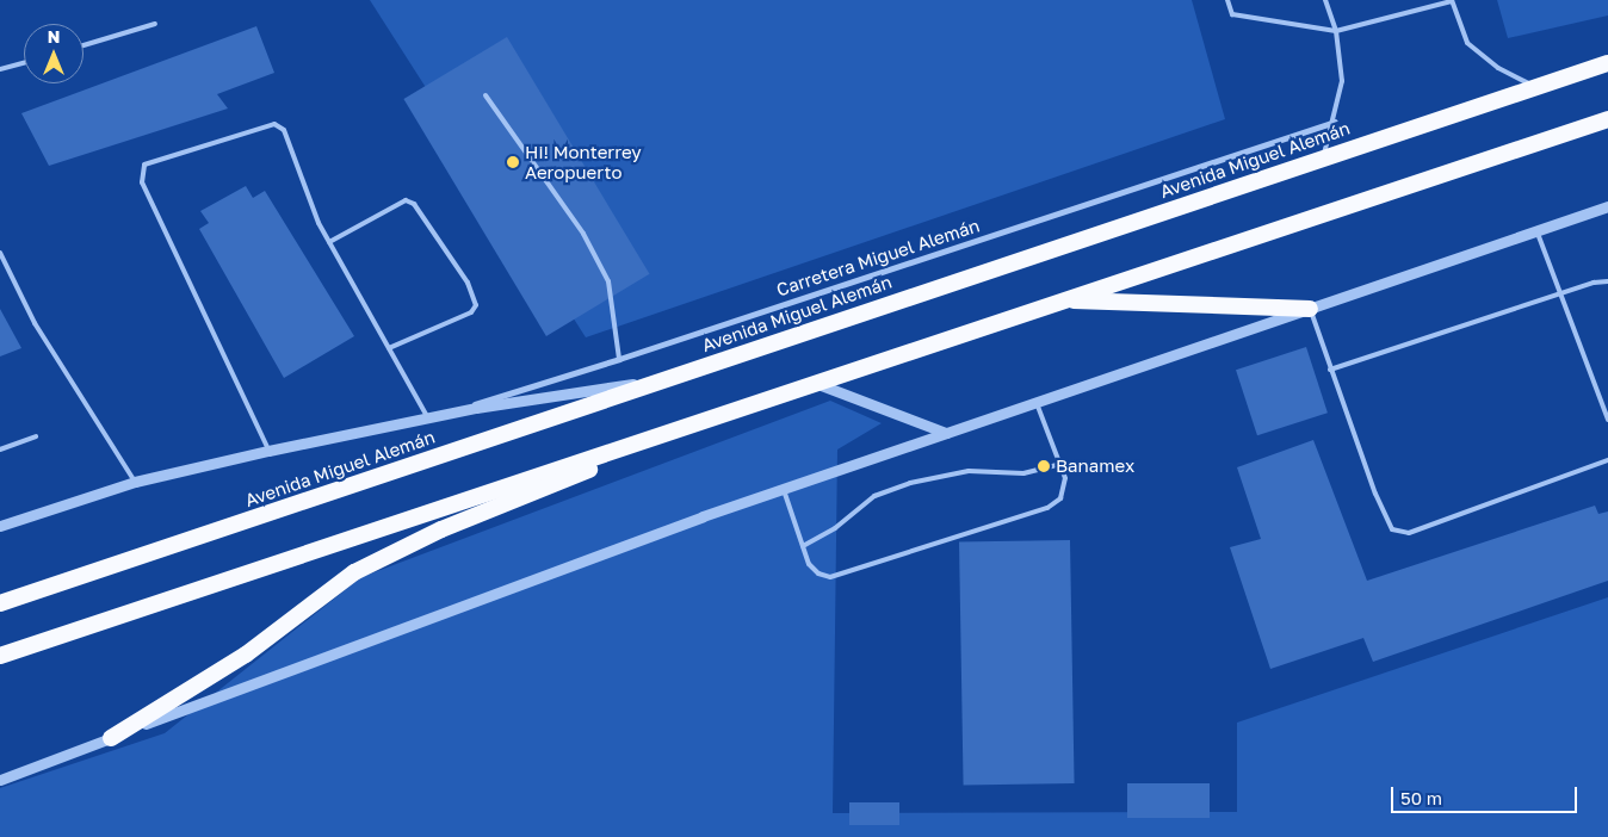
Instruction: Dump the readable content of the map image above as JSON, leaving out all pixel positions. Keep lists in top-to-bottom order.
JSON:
{
  "streets": {
    "highway": ["Avenida Miguel Alemán"],
    "street": ["Carretera Miguel Alemán"]
  },
  "places": ["Hi! Monterrey Aeropuerto", "Banamex"],
  "scale_bar": "50 m",
  "north": "top"
}
